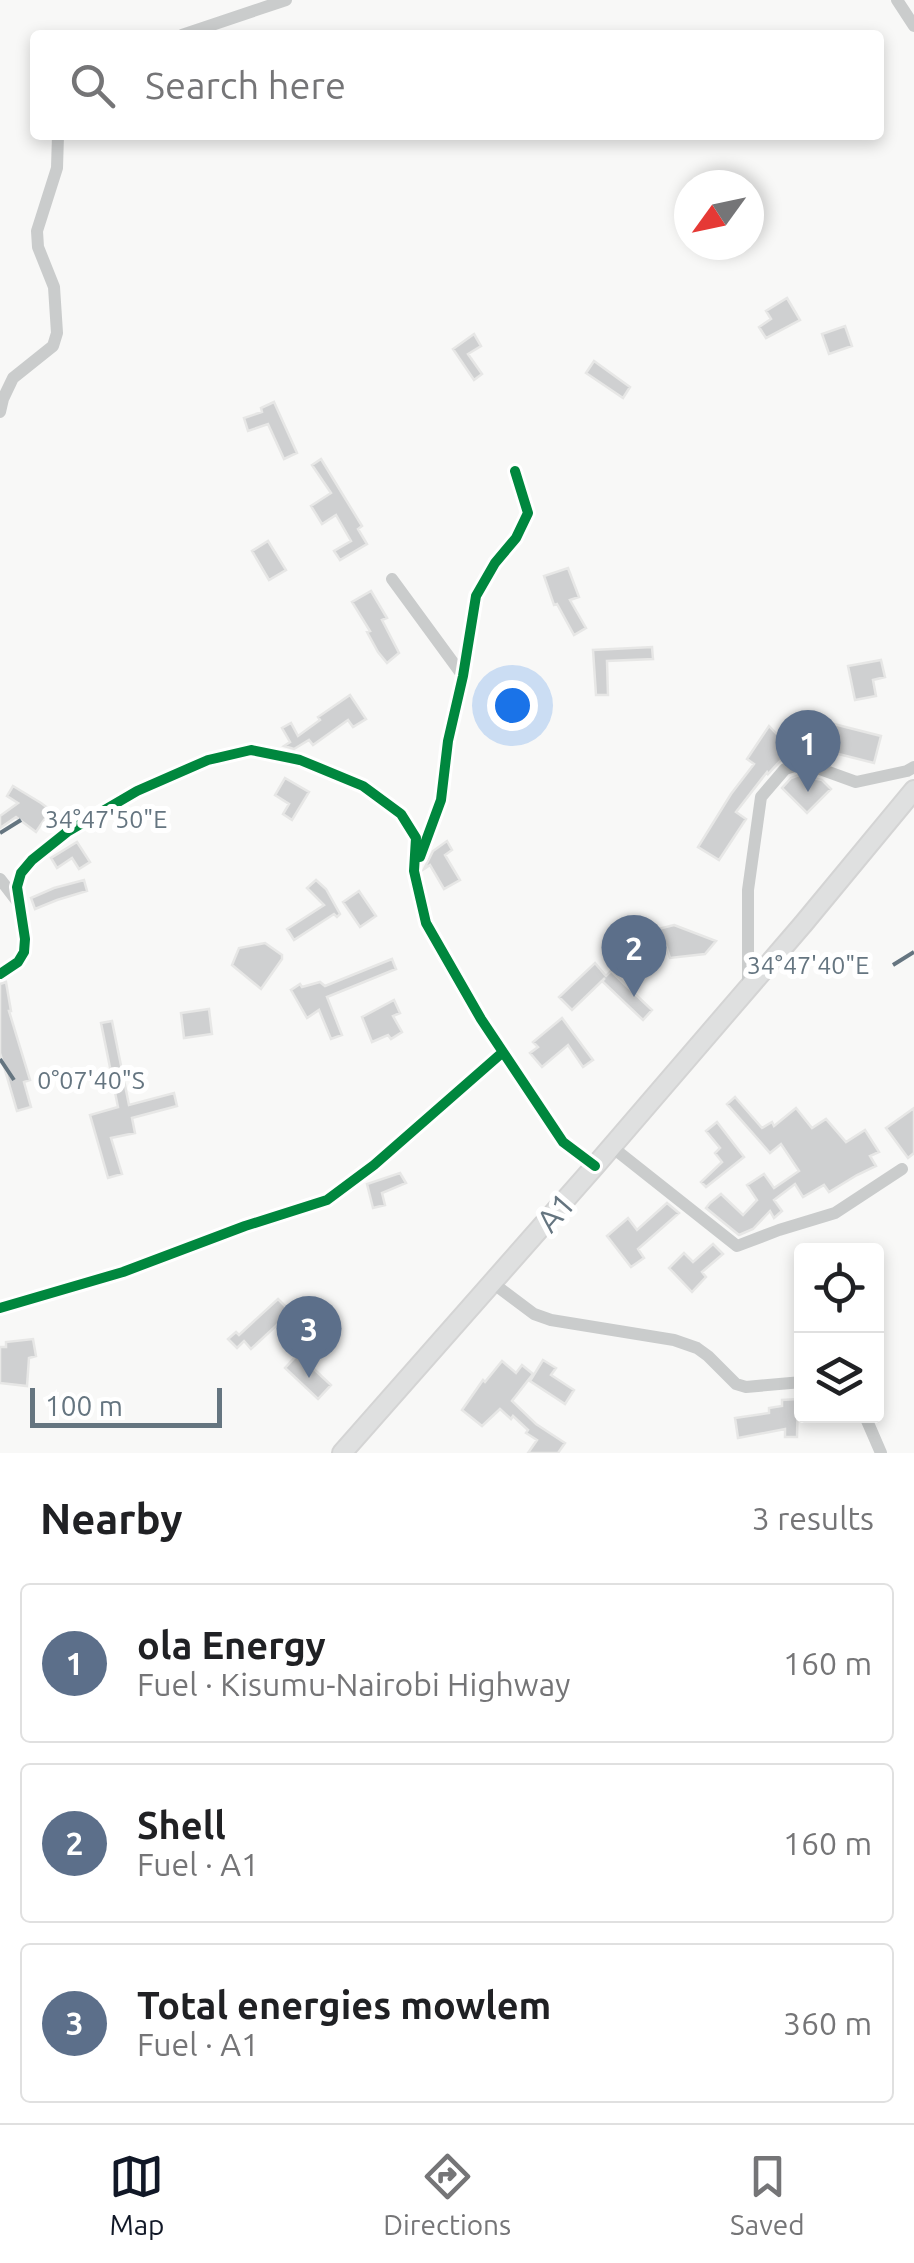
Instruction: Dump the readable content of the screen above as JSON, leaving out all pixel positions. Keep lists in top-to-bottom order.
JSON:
{
  "streets": {
    "highway": ["A1"]
  },
  "scale_bar": "100 m",
  "north": "bottom left",
  "page": {
    "search": "Search here",
    "pins": ["1", "2", "3"],
    "scale": "100 m",
    "heading": ["Nearby", "3 results"],
    "list": [
      {
        "mark": "1",
        "name": "ola Energy",
        "note": "Fuel · Kisumu-Nairobi Highway",
        "value": "160 m"
      },
      {
        "mark": "2",
        "name": "Shell",
        "note": "Fuel · A1",
        "value": "160 m"
      },
      {
        "mark": "3",
        "name": "Total energies mowlem",
        "note": "Fuel · A1",
        "value": "360 m"
      }
    ],
    "nav": ["Map", "Directions", "Saved"]
  },
  "coordinates": ["34°47'50\"E", "34°47'40\"E", "0°07'40\"S"]
}
